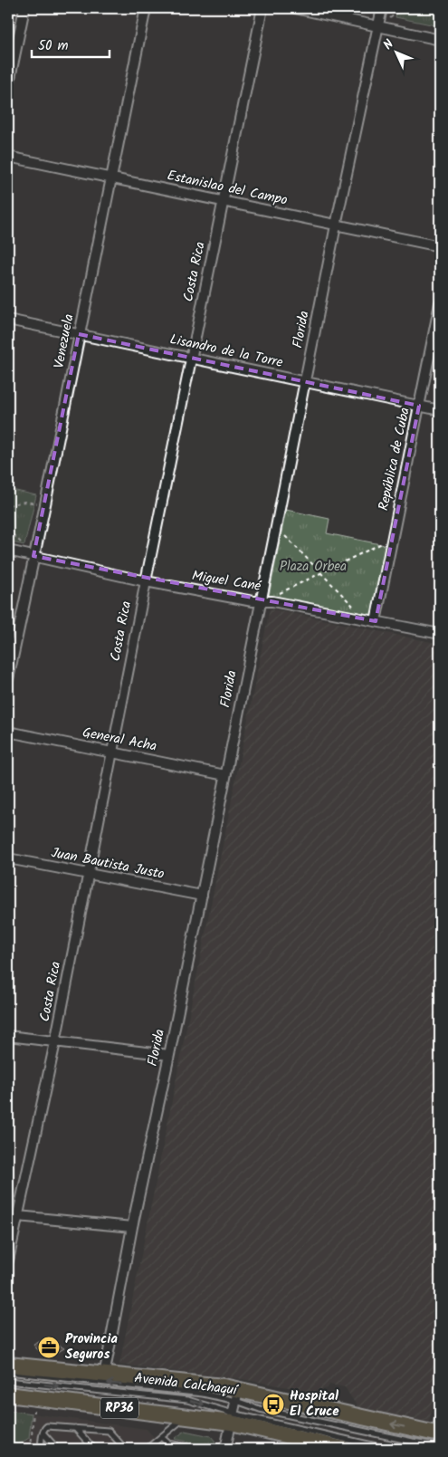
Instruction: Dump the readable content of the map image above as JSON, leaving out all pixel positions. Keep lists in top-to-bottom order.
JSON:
{
  "streets": {
    "main road": ["Avenida Calchaquí", "RP36"],
    "street": [
      "Estanislao del Campo",
      "Costa Rica",
      "Florida",
      "Venezuela",
      "Lisandro de la Torre",
      "República de Cuba",
      "Miguel Cané",
      "General Acha",
      "Juan Bautista Justo"
    ]
  },
  "crossings": [
    ["Estanislao del Campo", "Costa Rica"],
    ["Estanislao del Campo", "Florida"],
    ["Estanislao del Campo", "Venezuela"],
    ["Costa Rica", "Lisandro de la Torre"],
    ["Costa Rica", "Miguel Cané"],
    ["Costa Rica", "General Acha"],
    ["Costa Rica", "Juan Bautista Justo"],
    ["Florida", "Lisandro de la Torre"],
    ["Florida", "Miguel Cané"],
    ["Florida", "General Acha"],
    ["Florida", "Juan Bautista Justo"],
    ["Florida", "Avenida Calchaquí"],
    ["Venezuela", "Lisandro de la Torre"],
    ["Venezuela", "Miguel Cané"],
    ["Lisandro de la Torre", "República de Cuba"],
    ["República de Cuba", "Miguel Cané"]
  ],
  "parks": ["Plaza Orbea"],
  "places": {
    "office": ["Provincia Seguros"],
    "bus stop": ["Hospital El Cruce"]
  },
  "scale_bar": "50 m",
  "north": "top left"
}
